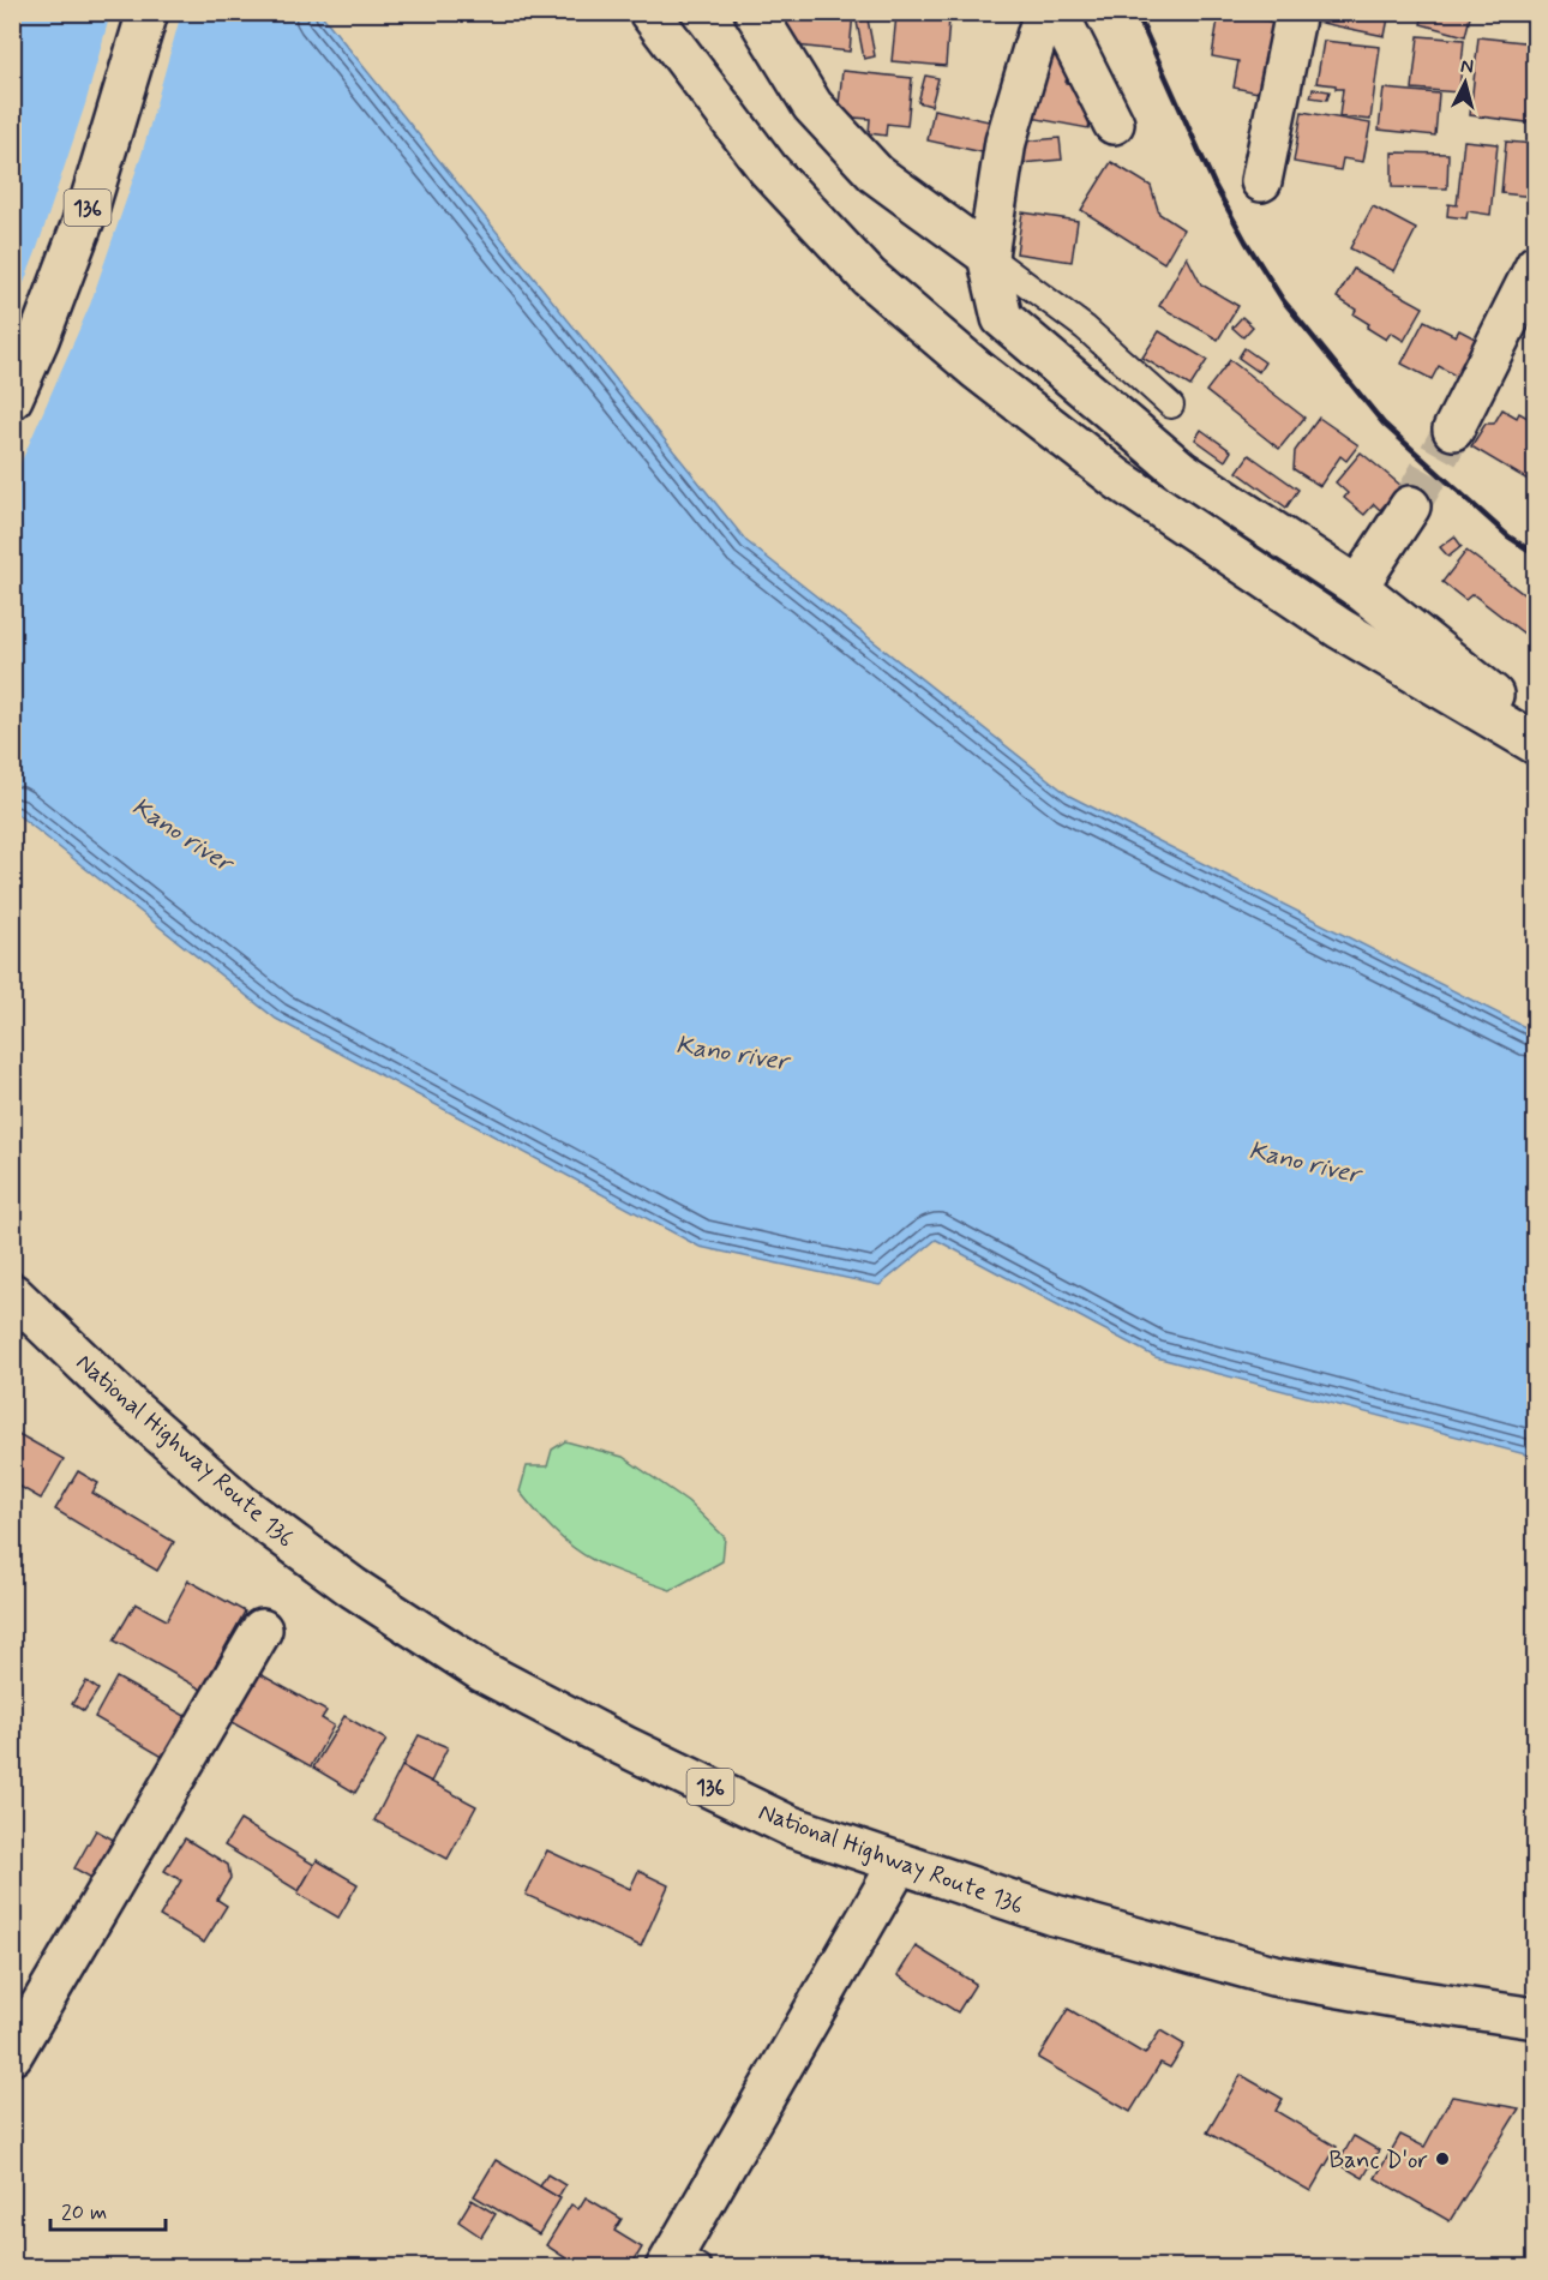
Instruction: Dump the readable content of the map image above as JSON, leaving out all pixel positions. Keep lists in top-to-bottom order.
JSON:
{
  "streets": {
    "main road": ["136", "National Highway Route 136"]
  },
  "water": ["Kano river"],
  "places": ["Banc D'or"],
  "scale_bar": "20 m",
  "north": "top"
}
